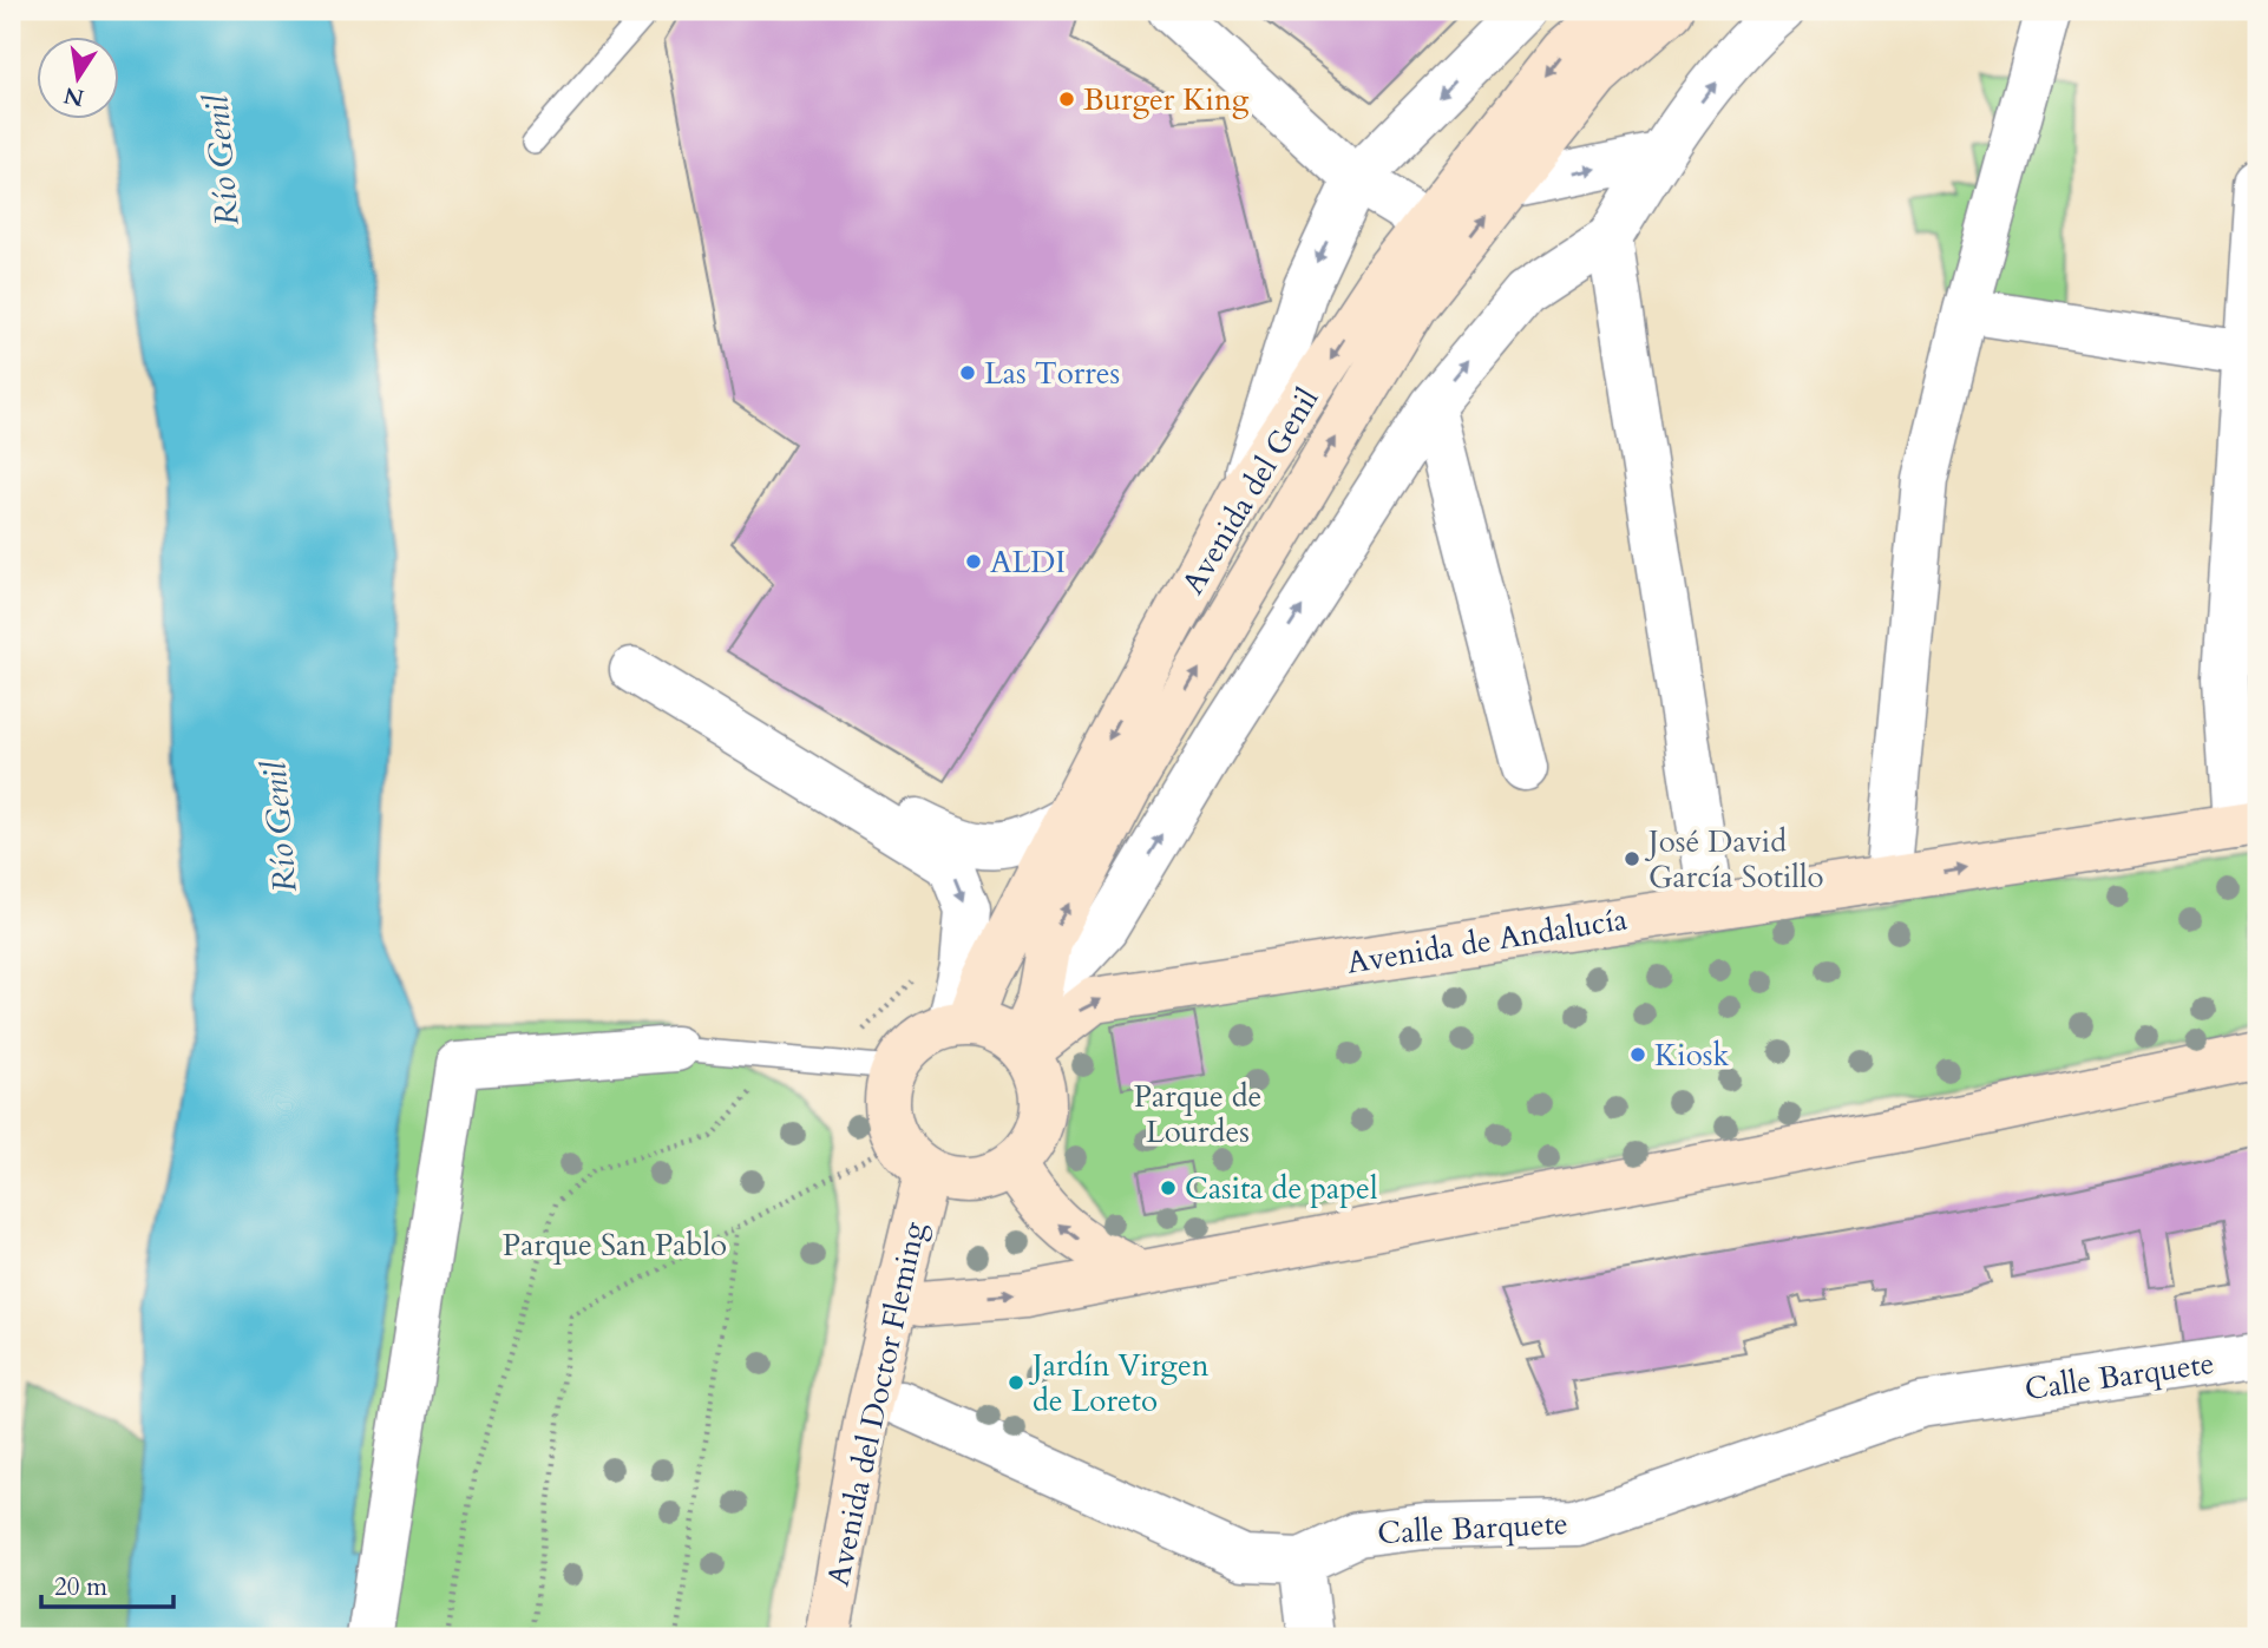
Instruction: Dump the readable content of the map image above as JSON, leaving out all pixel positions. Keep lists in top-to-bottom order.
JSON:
{
  "streets": {
    "street": [
      "Avenida del Genil",
      "Avenida de Andalucía",
      "Calle Barquete",
      "Avenida del Doctor Fleming"
    ]
  },
  "crossings": [
    ["Avenida del Genil", "Avenida de Andalucía"],
    ["Avenida del Genil", "Avenida del Doctor Fleming"],
    ["Avenida de Andalucía", "Avenida del Doctor Fleming"],
    ["Calle Barquete", "Avenida del Doctor Fleming"]
  ],
  "water": ["Río Genil"],
  "parks": ["Parque de Lourdes", "Parque San Pablo"],
  "places": [
    "Burger King",
    "Las Torres",
    "ALDI",
    "José David García Sotillo",
    "Kiosk",
    "Casita de papel",
    "Jardín Virgen de Loreto"
  ],
  "scale_bar": "20 m",
  "north": "bottom"
}
